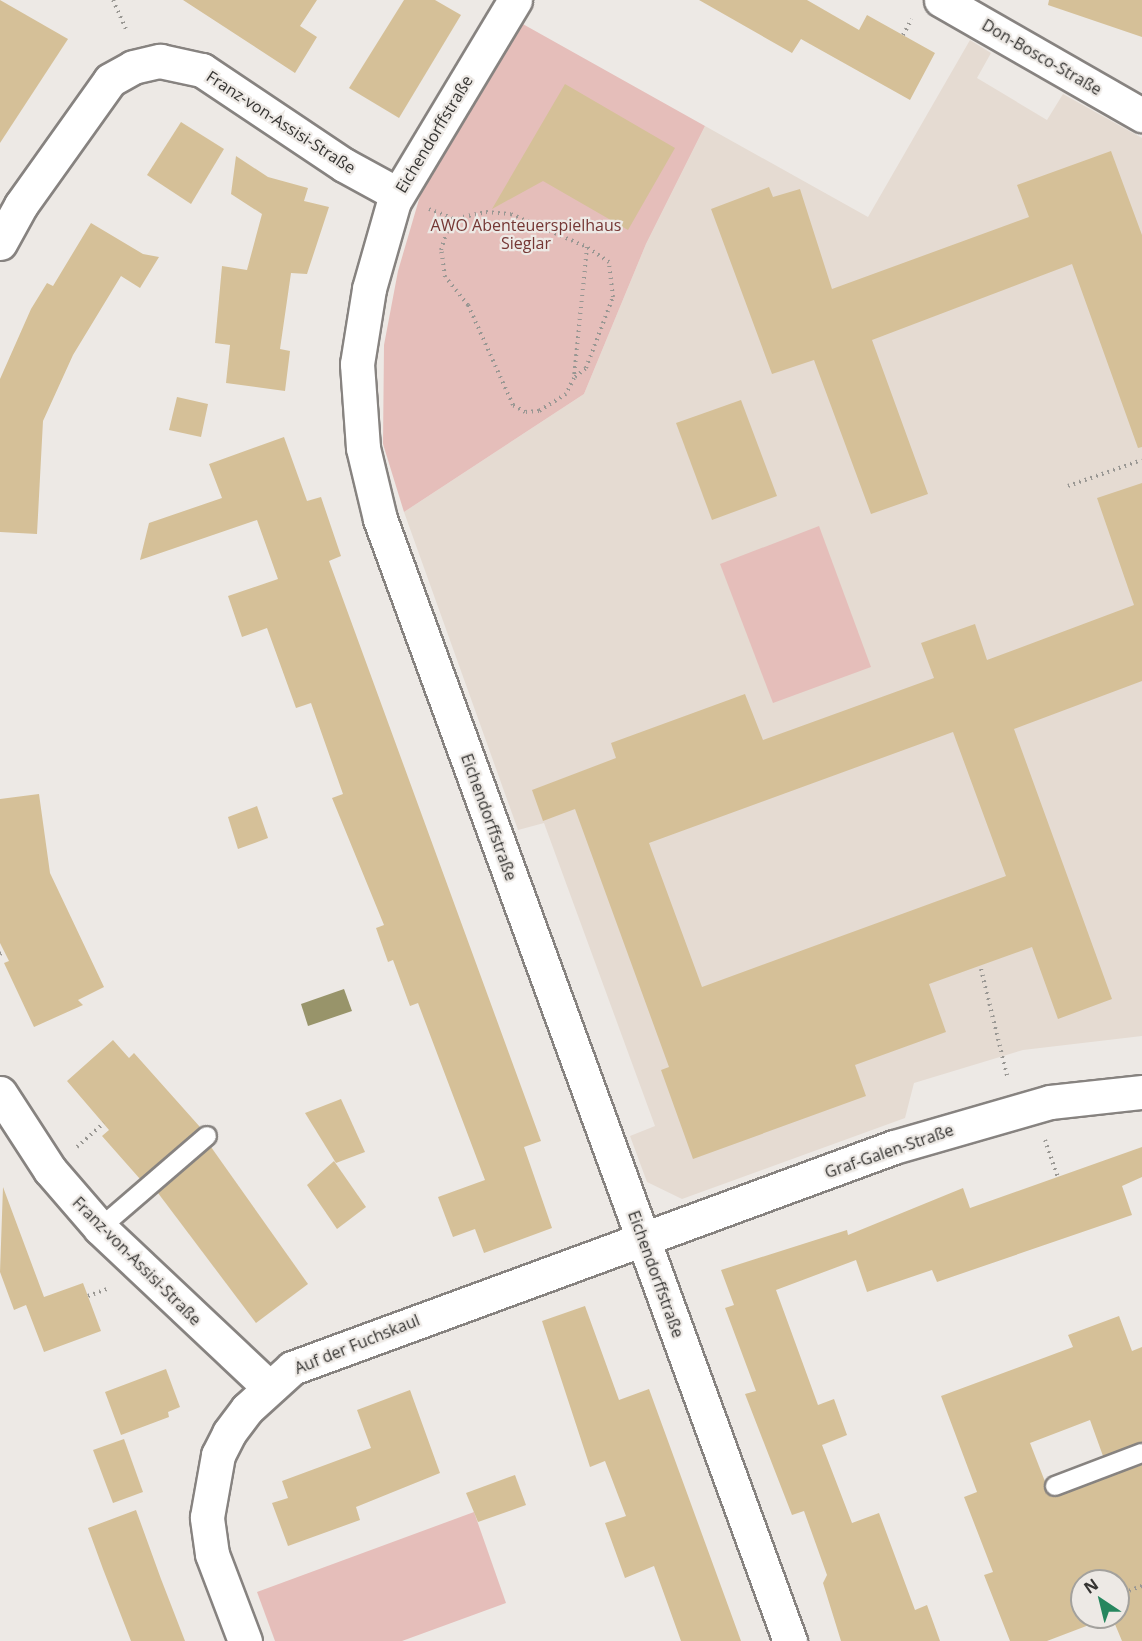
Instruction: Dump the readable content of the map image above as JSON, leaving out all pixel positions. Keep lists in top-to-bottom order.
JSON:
{
  "streets": {
    "street": [
      "Don-Bosco-Straße",
      "Franz-von-Assisi-Straße",
      "Eichendorffstraße",
      "Graf-Galen-Straße",
      "Auf der Fuchskaul"
    ]
  },
  "crossings": [
    ["Franz-von-Assisi-Straße", "Eichendorffstraße"],
    ["Franz-von-Assisi-Straße", "Auf der Fuchskaul"],
    ["Eichendorffstraße", "Graf-Galen-Straße"],
    ["Eichendorffstraße", "Auf der Fuchskaul"],
    ["Graf-Galen-Straße", "Auf der Fuchskaul"]
  ],
  "parks": ["AWO Abenteuerspielhaus Sieglar"],
  "north": "top left"
}
